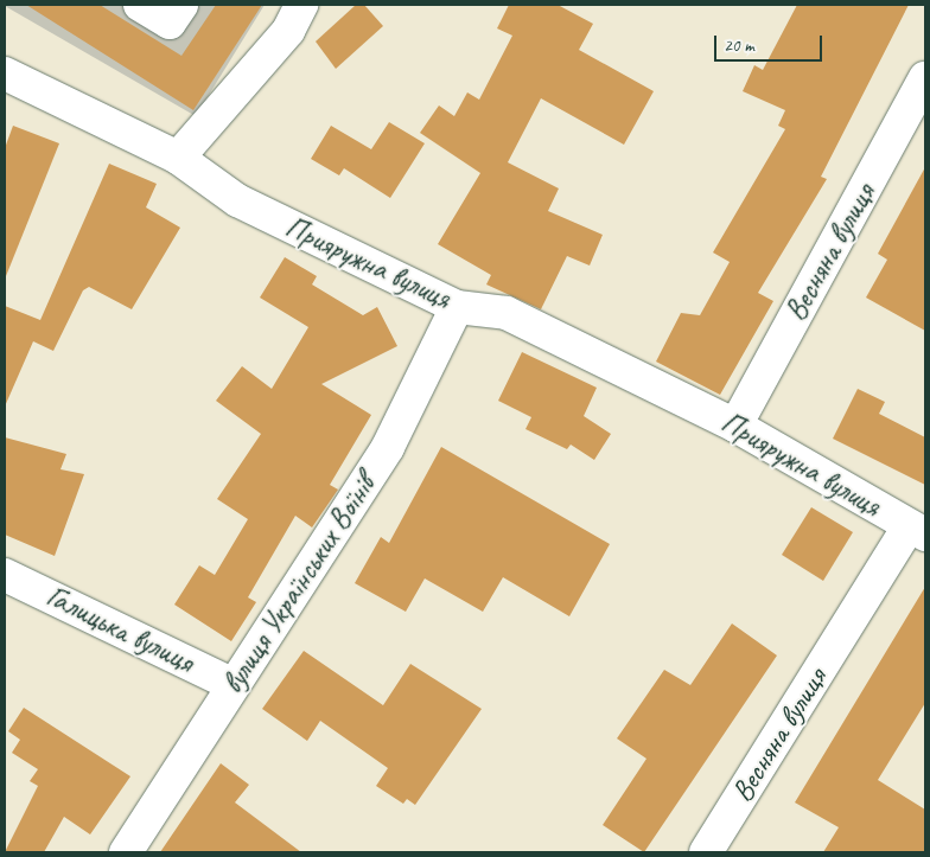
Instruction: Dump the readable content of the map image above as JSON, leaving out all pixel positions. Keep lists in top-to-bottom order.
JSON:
{
  "streets": {
    "street": [
      "Весняна вулиця",
      "Прияружна вулиця",
      "вулиця Українських Воїнів",
      "Галицька вулиця"
    ]
  },
  "crossings": [
    ["Весняна вулиця", "Прияружна вулиця"],
    ["Прияружна вулиця", "вулиця Українських Воїнів"],
    ["вулиця Українських Воїнів", "Галицька вулиця"]
  ],
  "scale_bar": "20 m"
}
